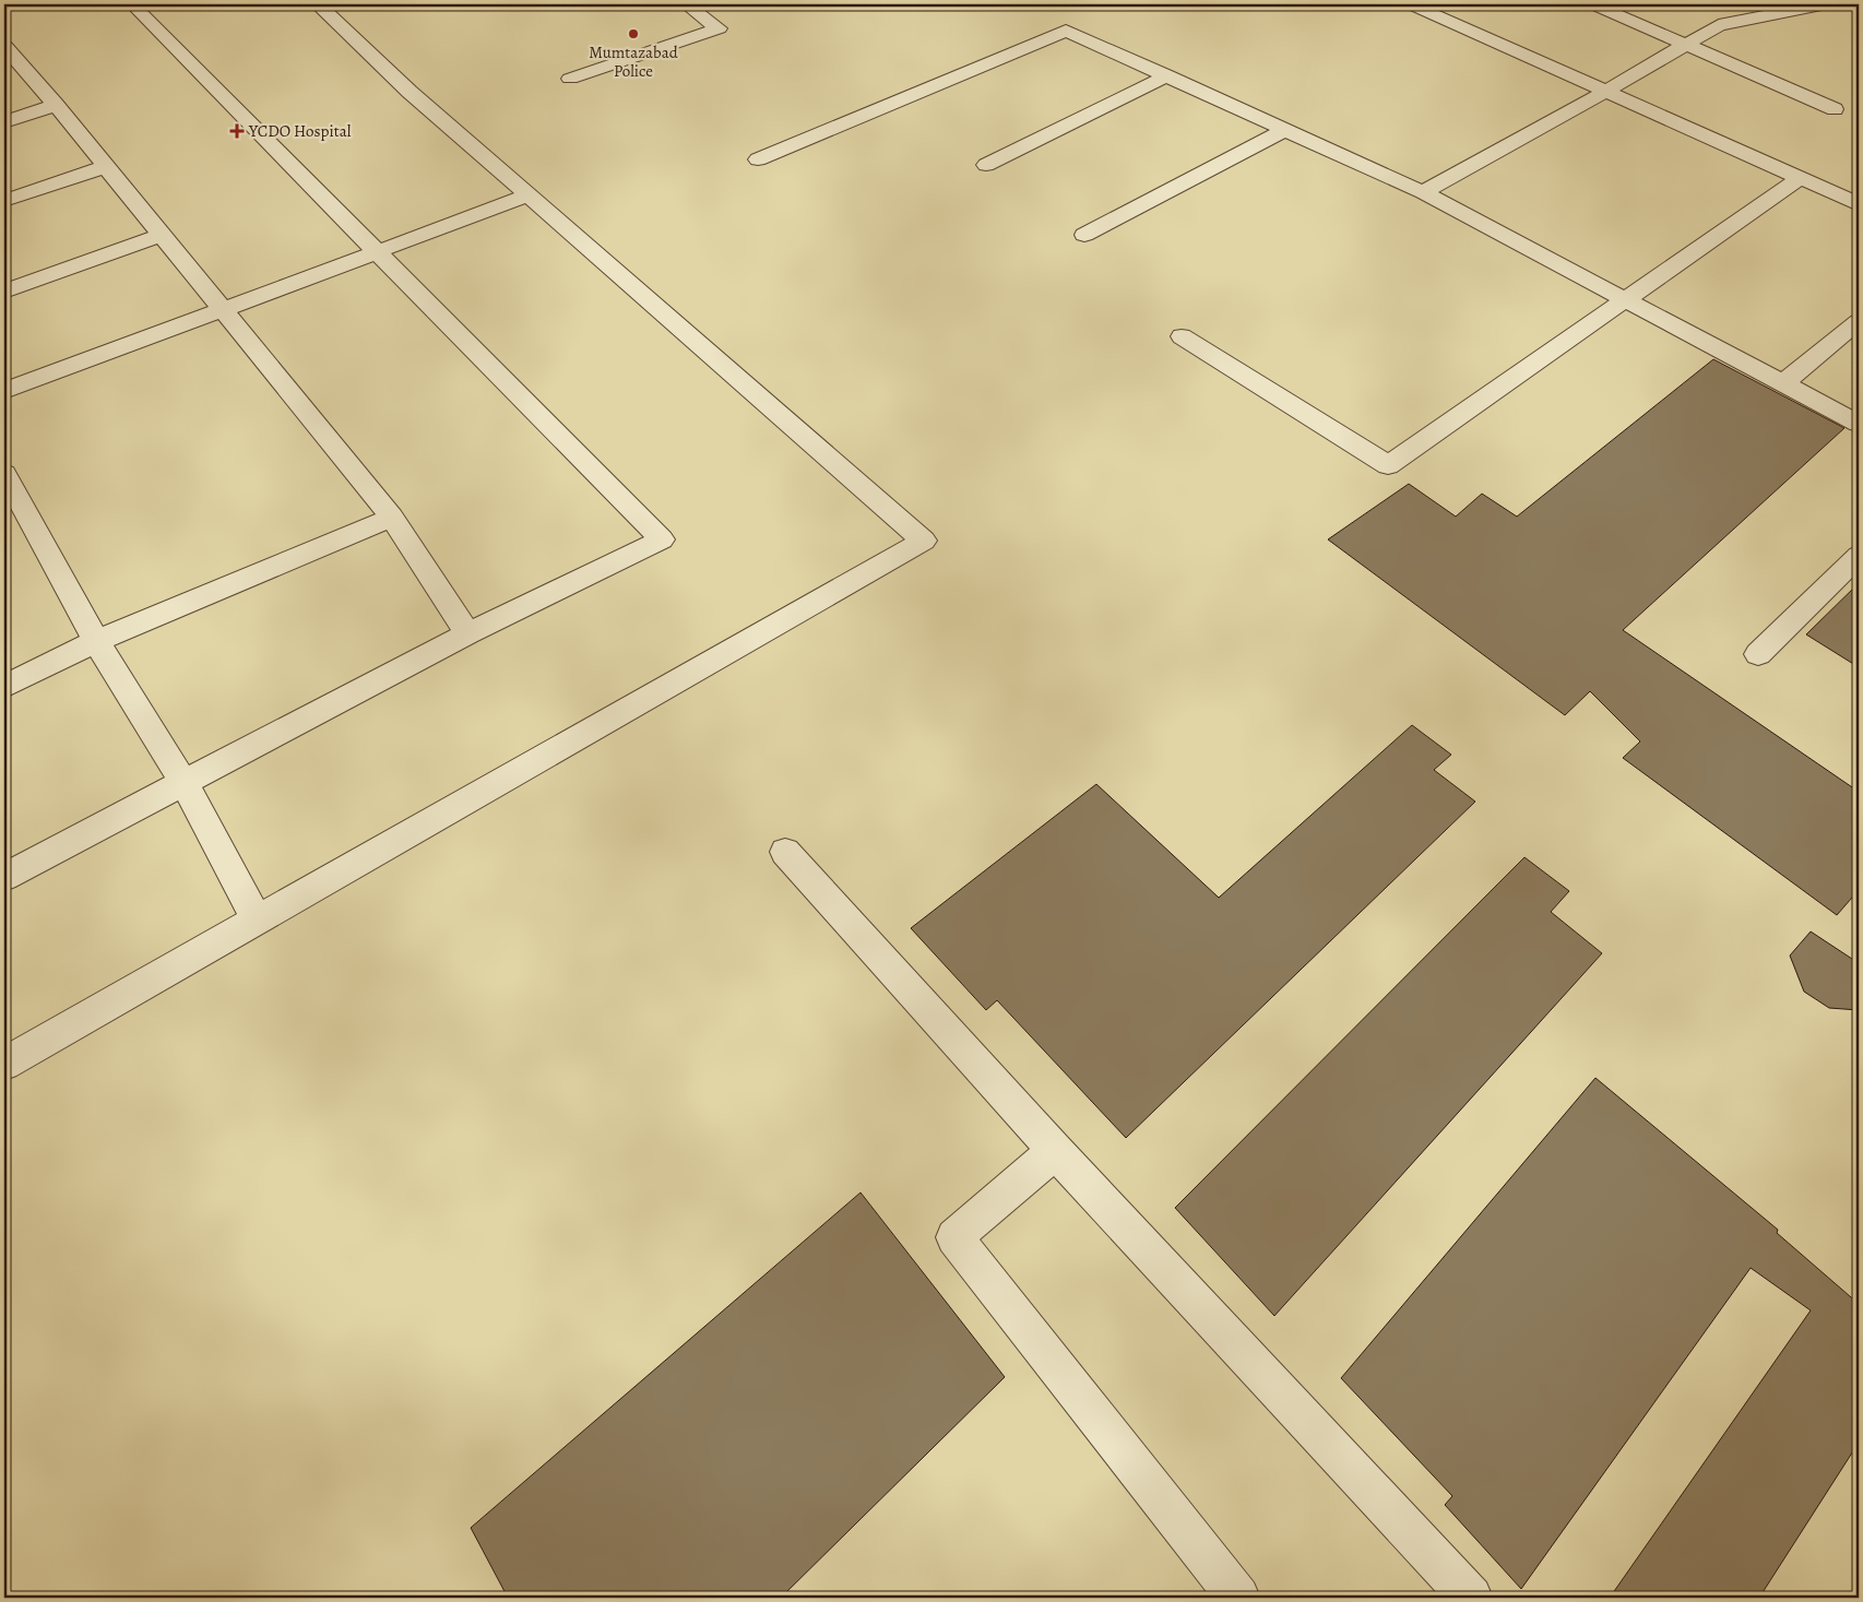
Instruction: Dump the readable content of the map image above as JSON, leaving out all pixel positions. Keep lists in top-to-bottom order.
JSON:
{
  "places": {
    "other": ["Mumtazabad Police"],
    "health": ["YCDO Hospital"]
  }
}
